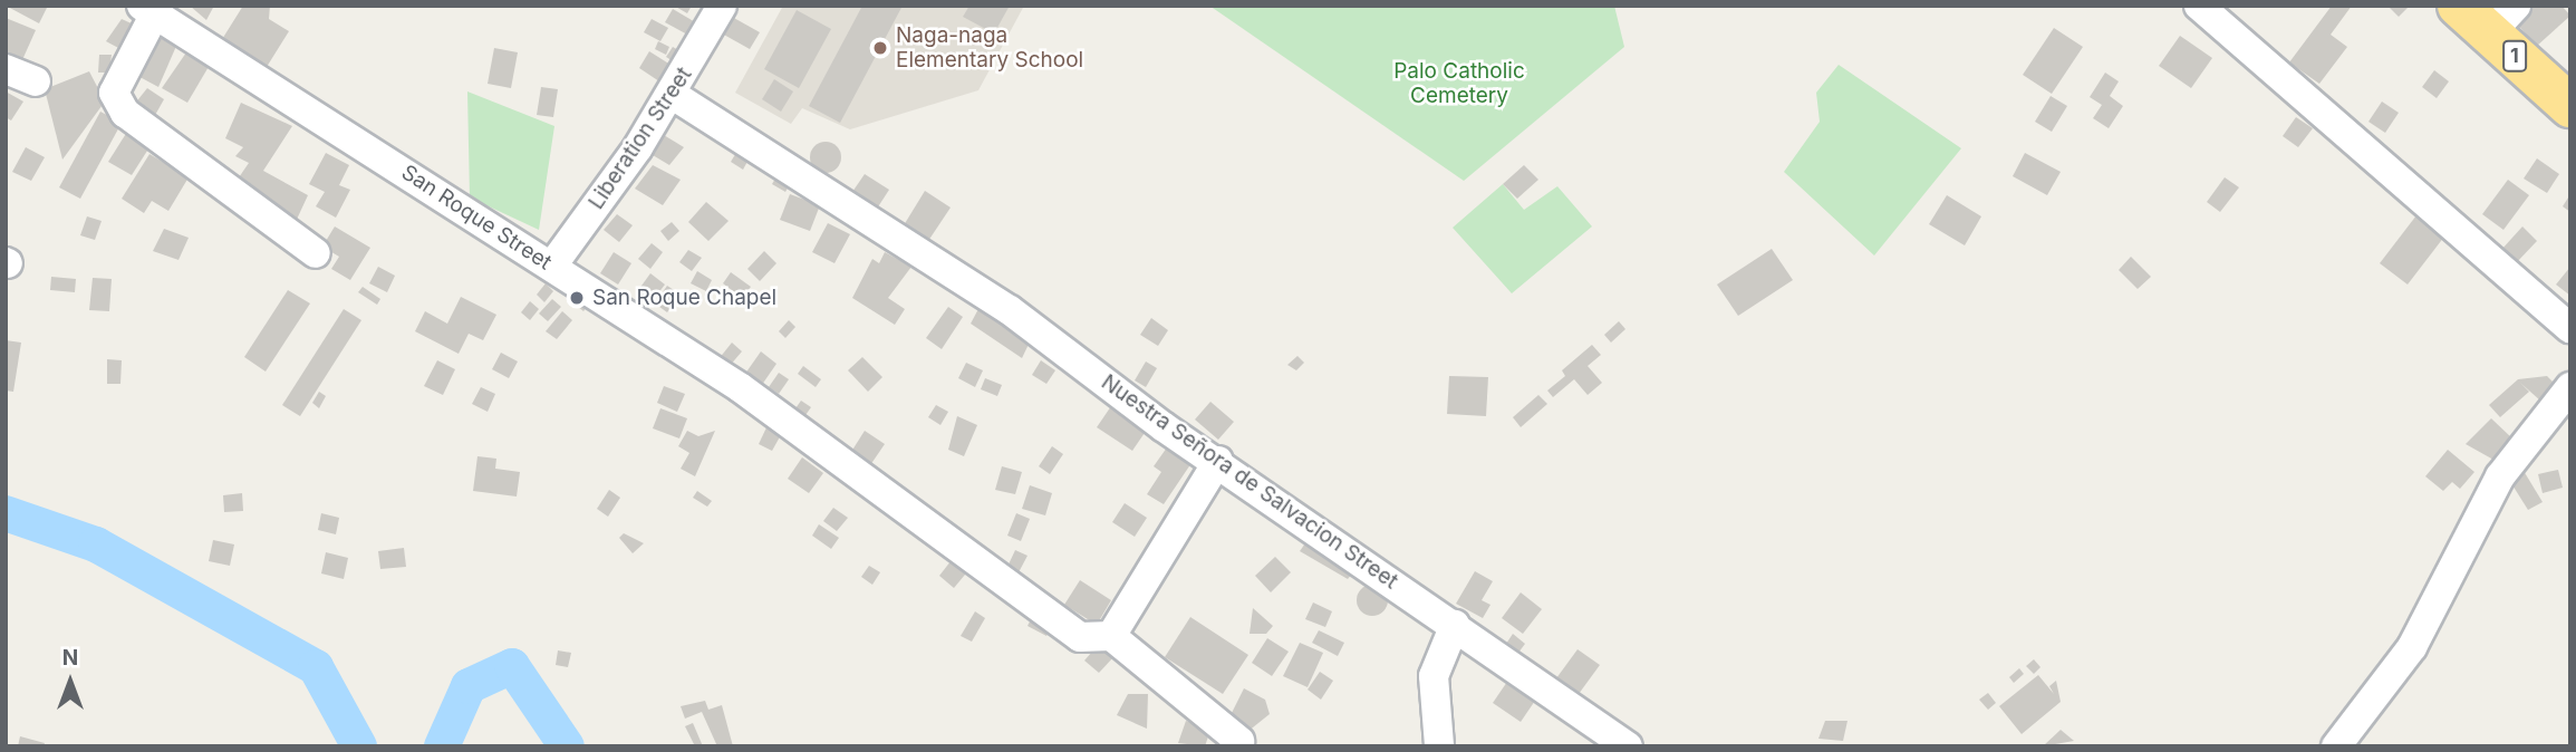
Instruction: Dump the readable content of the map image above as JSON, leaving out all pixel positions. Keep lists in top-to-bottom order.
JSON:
{
  "streets": {
    "highway": ["1"],
    "street": ["Liberation Street", "San Roque Street", "Nuestra Señora de Salvacion Street"]
  },
  "crossings": [
    ["Liberation Street", "San Roque Street"],
    ["Liberation Street", "Nuestra Señora de Salvacion Street"]
  ],
  "parks": ["Palo Catholic Cemetery"],
  "places": ["Naga-naga Elementary School", "San Roque Chapel"],
  "north": "top"
}
